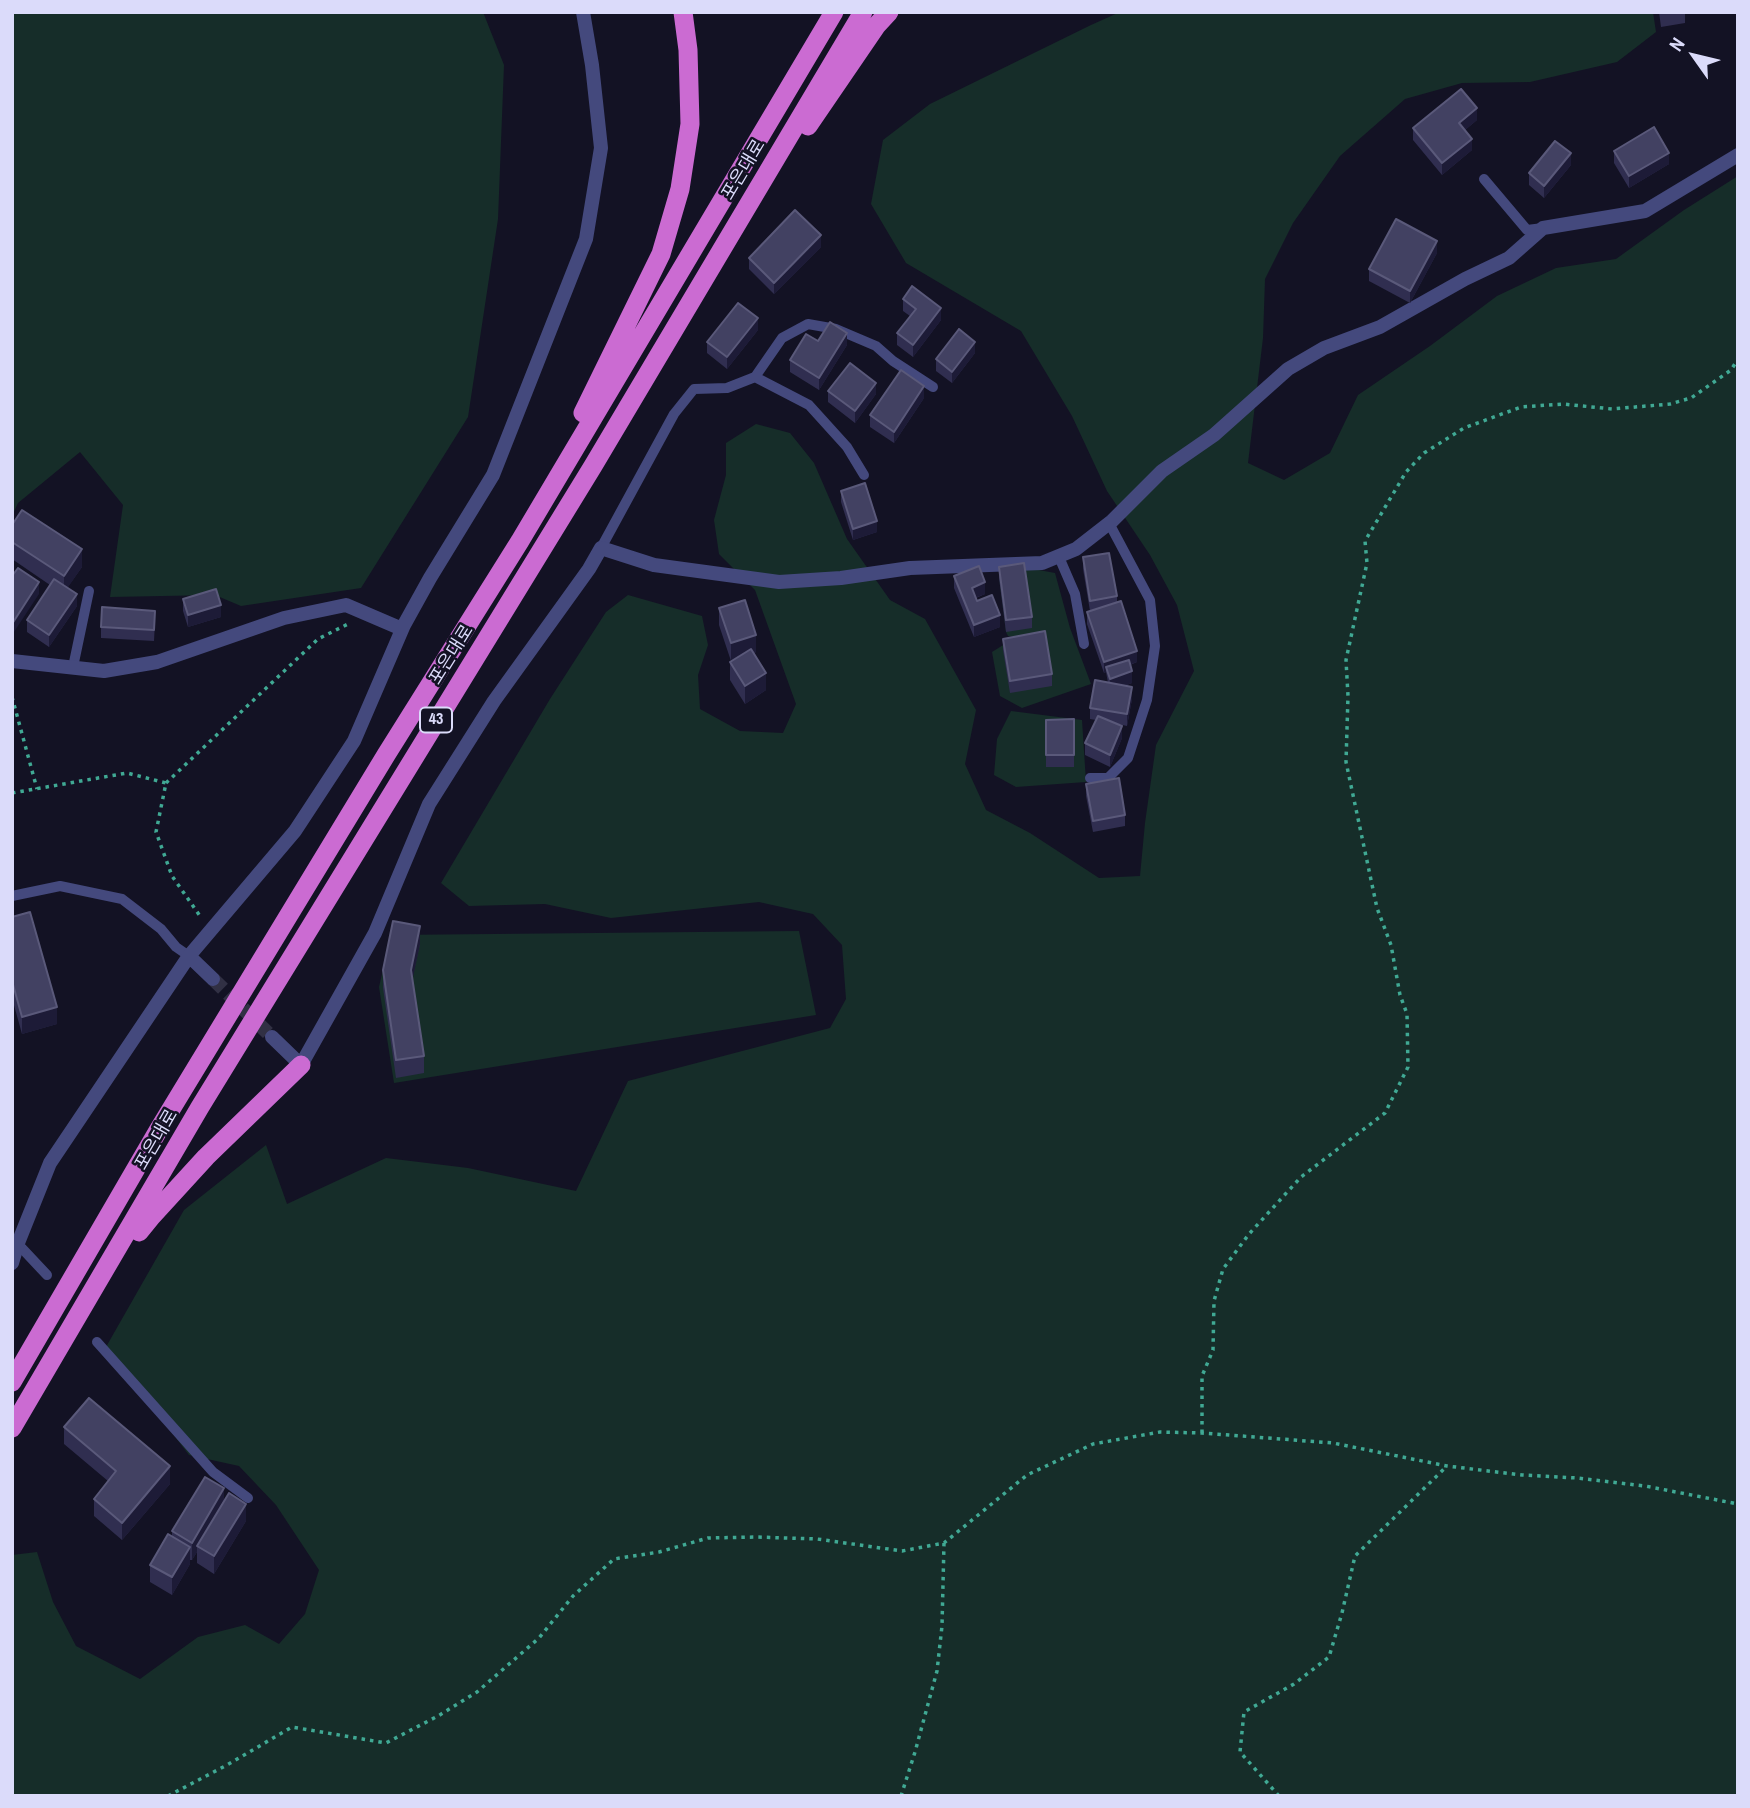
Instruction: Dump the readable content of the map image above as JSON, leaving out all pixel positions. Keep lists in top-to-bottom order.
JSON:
{
  "streets": {
    "highway": ["포은대로", "43"]
  },
  "north": "top left"
}
